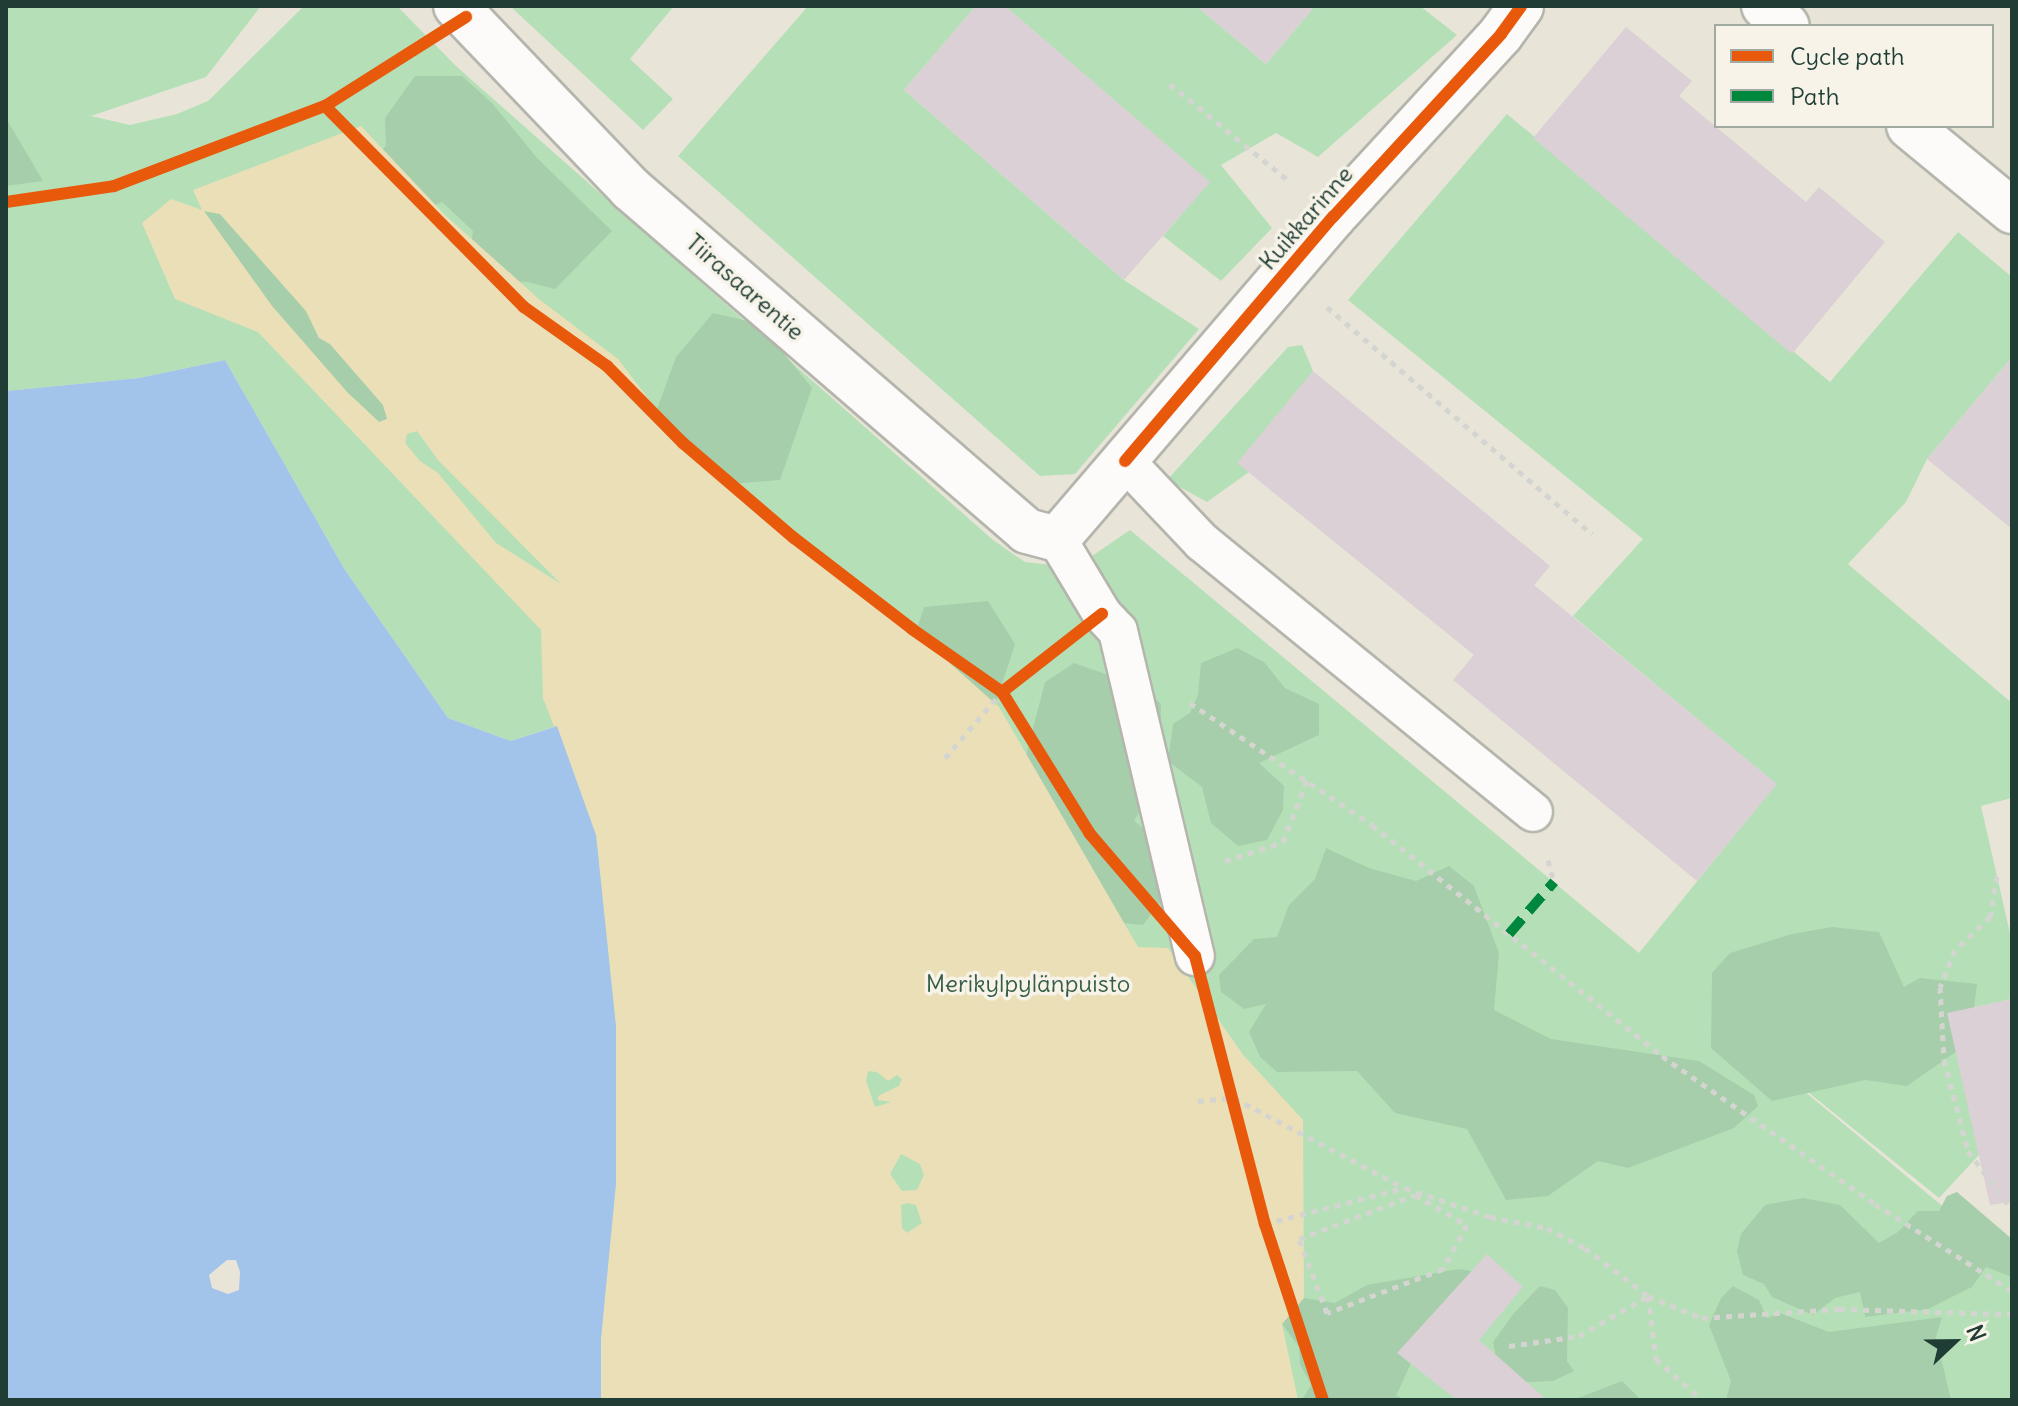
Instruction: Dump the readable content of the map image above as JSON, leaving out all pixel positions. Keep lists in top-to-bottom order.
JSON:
{
  "streets": {
    "street": ["Kuikkarinne", "Tiirasaarentie"]
  },
  "crossings": [
    ["Kuikkarinne", "Tiirasaarentie"]
  ],
  "parks": ["Merikylpylänpuisto"],
  "legend": ["Cycle path", "Path"],
  "north": "right"
}
